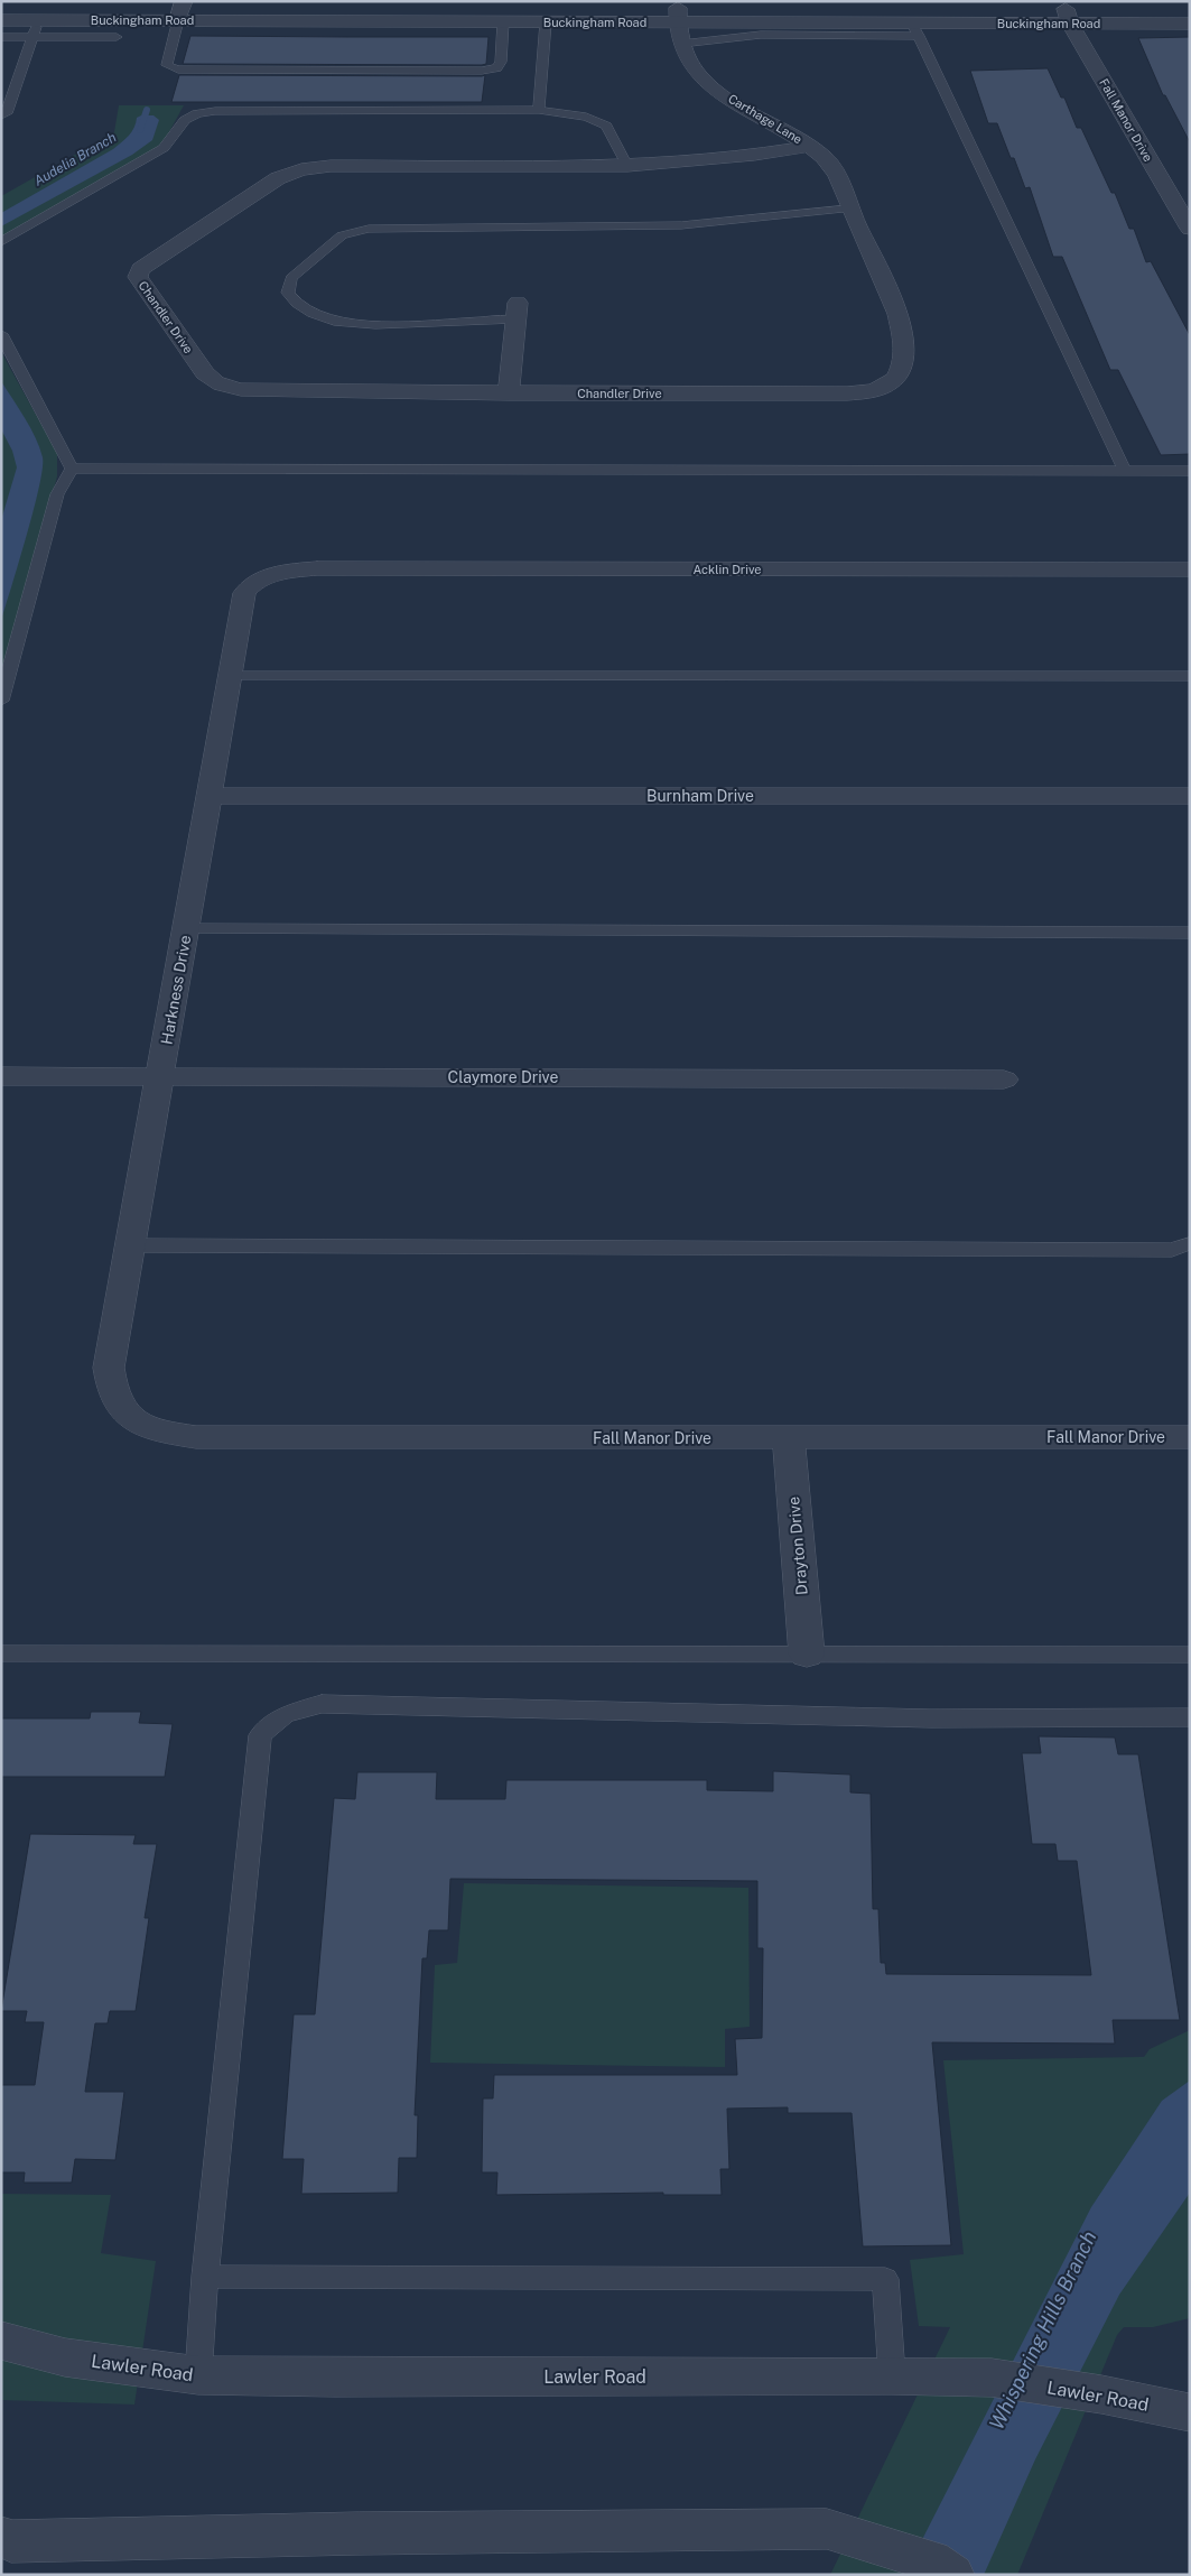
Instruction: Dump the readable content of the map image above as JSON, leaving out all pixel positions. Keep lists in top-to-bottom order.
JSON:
{
  "streets": {
    "street": [
      "Buckingham Road",
      "Carthage Lane",
      "Fall Manor Drive",
      "Chandler Drive",
      "Acklin Drive",
      "Burnham Drive",
      "Harkness Drive",
      "Claymore Drive",
      "Drayton Drive",
      "Lawler Road"
    ]
  },
  "crossings": [
    ["Buckingham Road", "Carthage Lane"],
    ["Buckingham Road", "Fall Manor Drive"],
    ["Carthage Lane", "Chandler Drive"],
    ["Fall Manor Drive", "Harkness Drive"],
    ["Fall Manor Drive", "Drayton Drive"],
    ["Acklin Drive", "Harkness Drive"],
    ["Burnham Drive", "Harkness Drive"],
    ["Harkness Drive", "Claymore Drive"]
  ],
  "water": ["Audelia Branch", "Whispering Hills Branch"]
}
